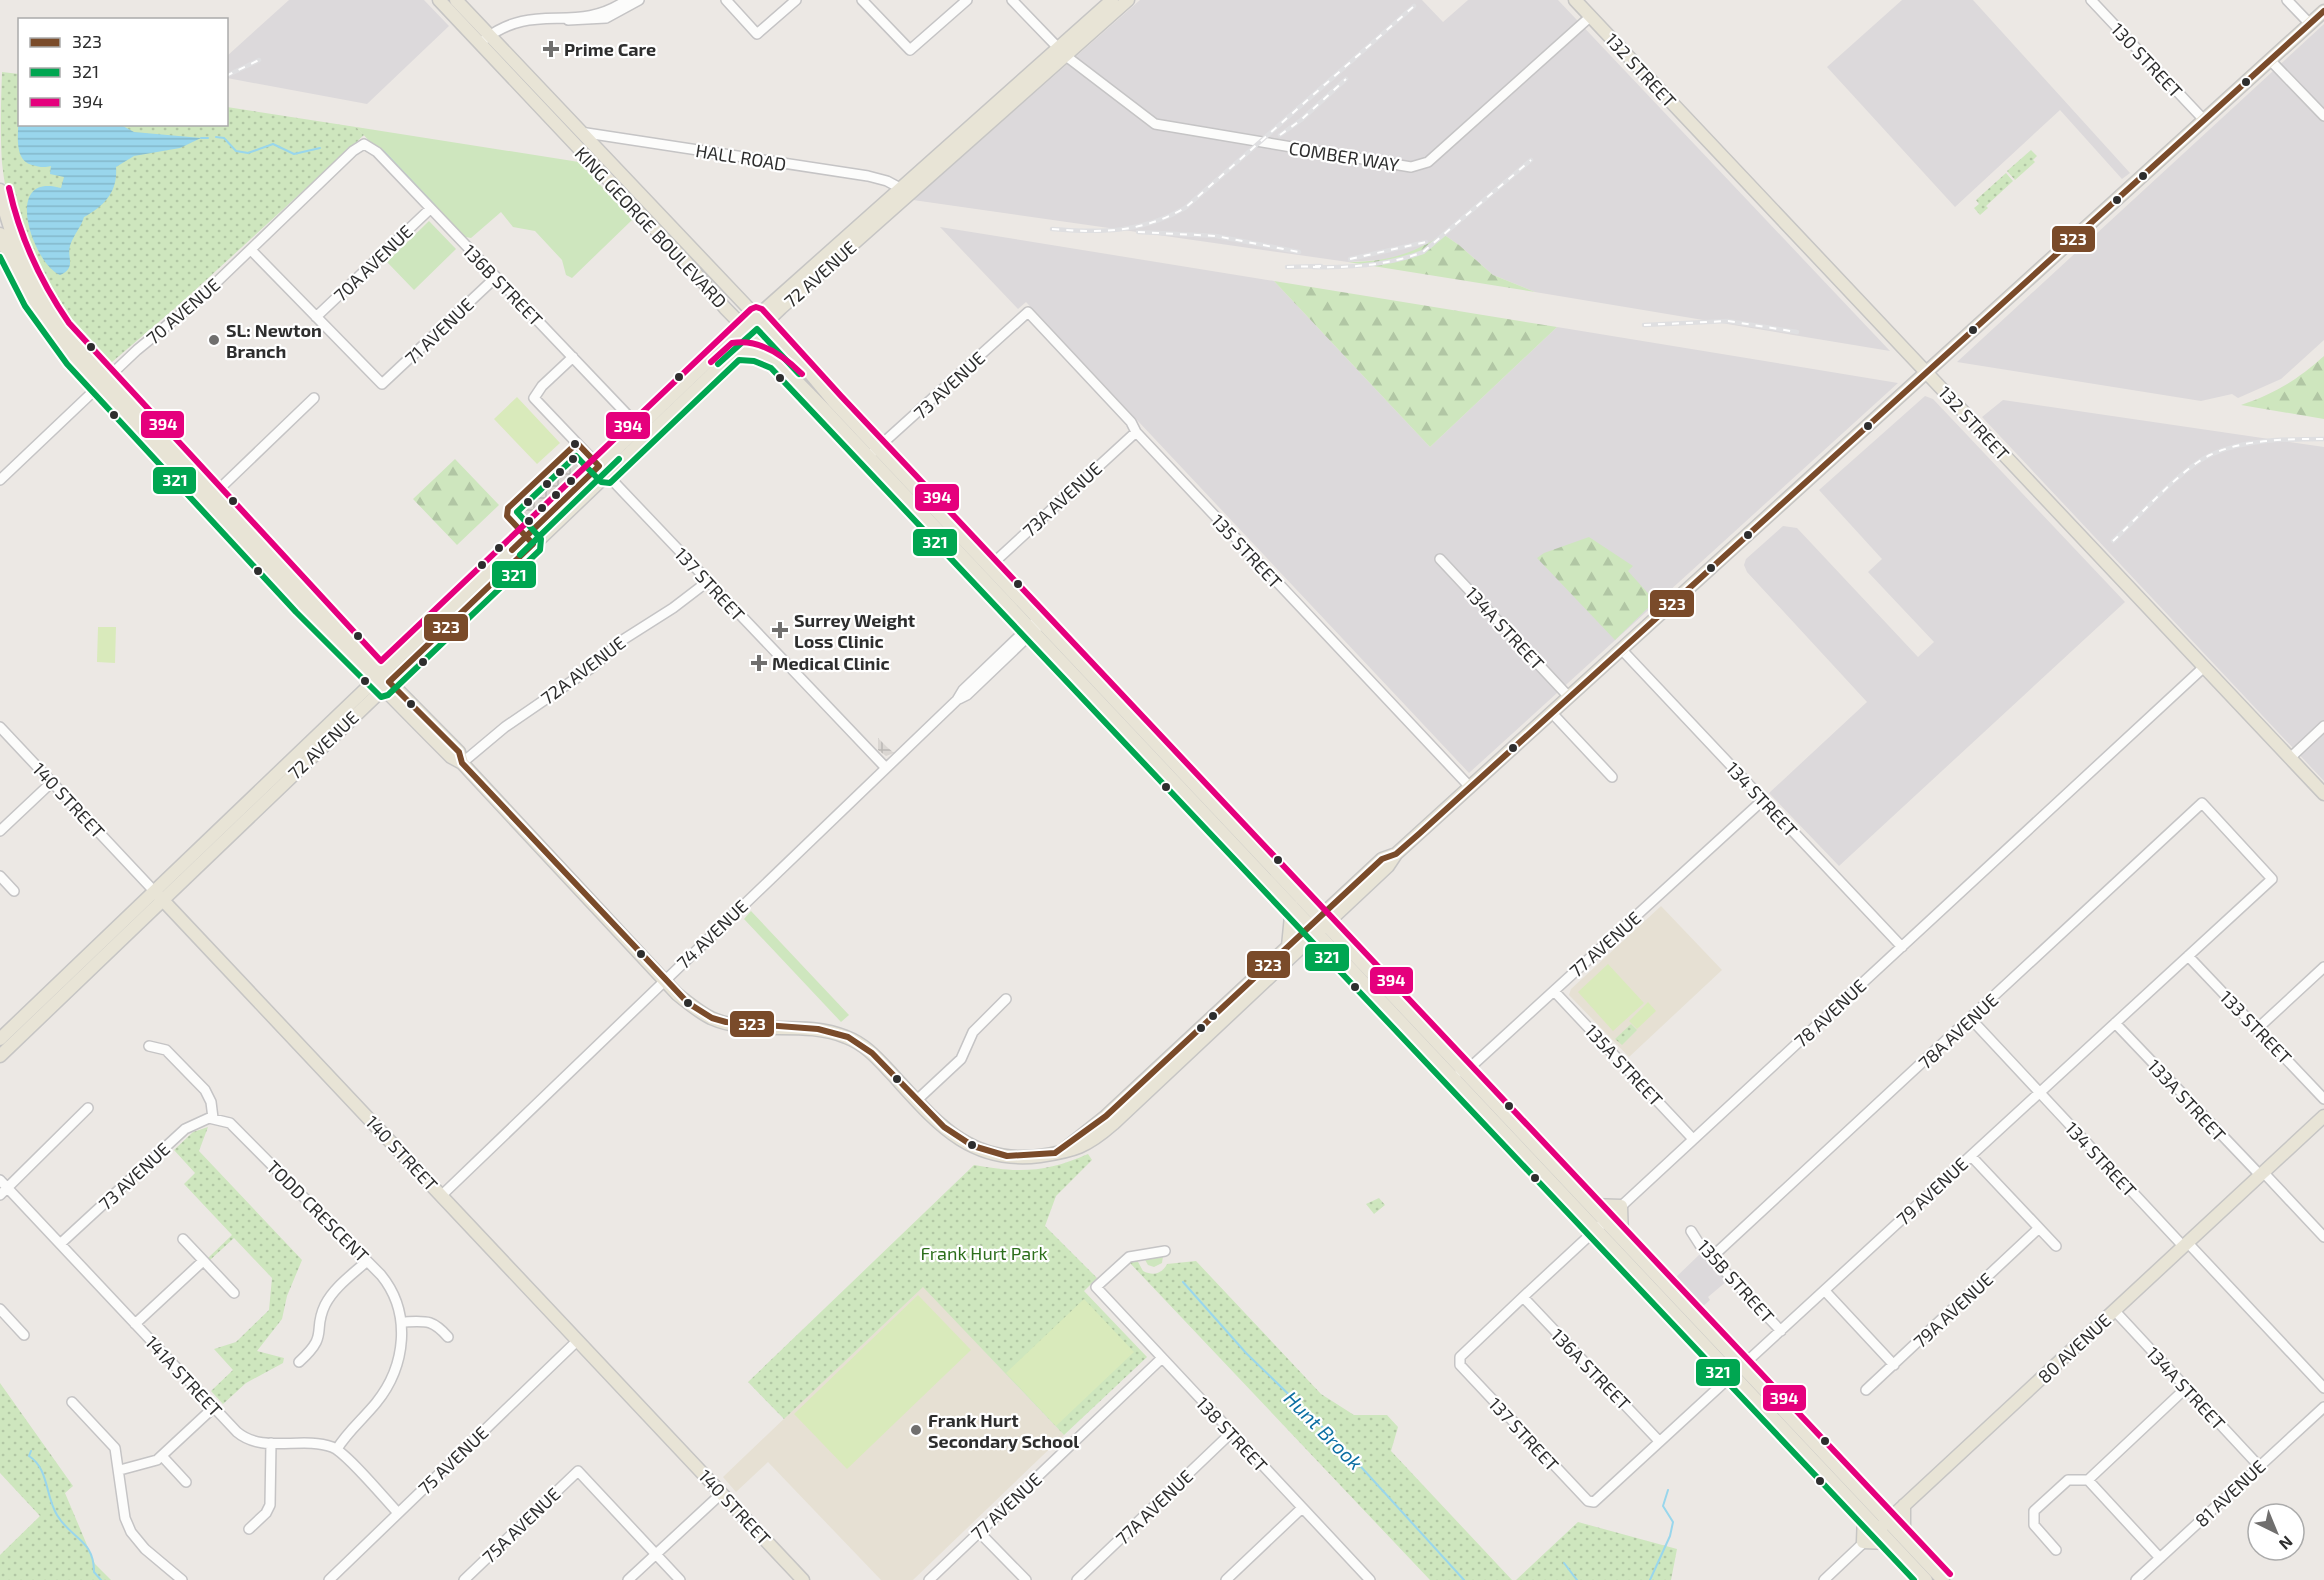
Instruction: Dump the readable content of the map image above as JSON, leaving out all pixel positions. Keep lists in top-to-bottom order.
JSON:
{
  "streets": {
    "main road": [
      "132 STREET",
      "KING GEORGE BOULEVARD",
      "72 AVENUE",
      "140 STREET",
      "80 AVENUE"
    ],
    "street": [
      "130 STREET",
      "COMBER WAY",
      "HALL ROAD",
      "70A AVENUE",
      "136B STREET",
      "70 AVENUE",
      "71 AVENUE",
      "73 AVENUE",
      "73A AVENUE",
      "135 STREET",
      "137 STREET",
      "134A STREET",
      "72A AVENUE",
      "134 STREET",
      "74 AVENUE",
      "77 AVENUE",
      "78 AVENUE",
      "133 STREET",
      "78A AVENUE",
      "135A STREET",
      "133A STREET",
      "79 AVENUE",
      "TODD CRESCENT",
      "135B STREET",
      "79A AVENUE",
      "136A STREET",
      "141A STREET",
      "138 STREET",
      "75 AVENUE",
      "81 AVENUE",
      "77A AVENUE",
      "75A AVENUE"
    ]
  },
  "crossings": [
    ["132 STREET", "COMBER WAY"],
    ["132 STREET", "78 AVENUE"],
    ["COMBER WAY", "72 AVENUE"],
    ["HALL ROAD", "KING GEORGE BOULEVARD"],
    ["HALL ROAD", "72 AVENUE"],
    ["KING GEORGE BOULEVARD", "72 AVENUE"],
    ["KING GEORGE BOULEVARD", "73 AVENUE"],
    ["KING GEORGE BOULEVARD", "73A AVENUE"],
    ["KING GEORGE BOULEVARD", "74 AVENUE"],
    ["KING GEORGE BOULEVARD", "77 AVENUE"],
    ["KING GEORGE BOULEVARD", "78 AVENUE"],
    ["KING GEORGE BOULEVARD", "79 AVENUE"],
    ["KING GEORGE BOULEVARD", "80 AVENUE"],
    ["70A AVENUE", "136B STREET"],
    ["70A AVENUE", "71 AVENUE"],
    ["72 AVENUE", "136B STREET"],
    ["72 AVENUE", "137 STREET"],
    ["72 AVENUE", "140 STREET"],
    ["136B STREET", "70 AVENUE"],
    ["136B STREET", "71 AVENUE"],
    ["136B STREET", "137 STREET"],
    ["73 AVENUE", "135 STREET"],
    ["73 AVENUE", "TODD CRESCENT"],
    ["73 AVENUE", "141A STREET"],
    ["73A AVENUE", "135 STREET"],
    ["137 STREET", "72A AVENUE"],
    ["137 STREET", "74 AVENUE"],
    ["137 STREET", "78 AVENUE"],
    ["137 STREET", "79 AVENUE"],
    ["134A STREET", "80 AVENUE"],
    ["134A STREET", "81 AVENUE"],
    ["134 STREET", "77 AVENUE"],
    ["134 STREET", "78 AVENUE"],
    ["134 STREET", "78A AVENUE"],
    ["134 STREET", "79 AVENUE"],
    ["134 STREET", "80 AVENUE"],
    ["140 STREET", "74 AVENUE"],
    ["140 STREET", "75 AVENUE"],
    ["77 AVENUE", "135A STREET"],
    ["77 AVENUE", "138 STREET"],
    ["78 AVENUE", "135A STREET"],
    ["78 AVENUE", "136A STREET"],
    ["133 STREET", "79 AVENUE"],
    ["78A AVENUE", "79 AVENUE"],
    ["78A AVENUE", "135B STREET"],
    ["133A STREET", "79 AVENUE"],
    ["133A STREET", "80 AVENUE"],
    ["79 AVENUE", "135B STREET"],
    ["79 AVENUE", "136A STREET"],
    ["TODD CRESCENT", "141A STREET"],
    ["138 STREET", "77A AVENUE"]
  ],
  "water": ["Hunt Brook"],
  "parks": ["Frank Hurt Park"],
  "places": {
    "health": ["Prime Care", "Surrey Weight Loss Clinic", "Medical Clinic"],
    "other": ["SL: Newton Branch", "Frank Hurt Secondary School"]
  },
  "lines": ["transit line 323", "transit line 394", "transit line 321"],
  "legend": ["323", "321", "394"],
  "north": "bottom right"
}
